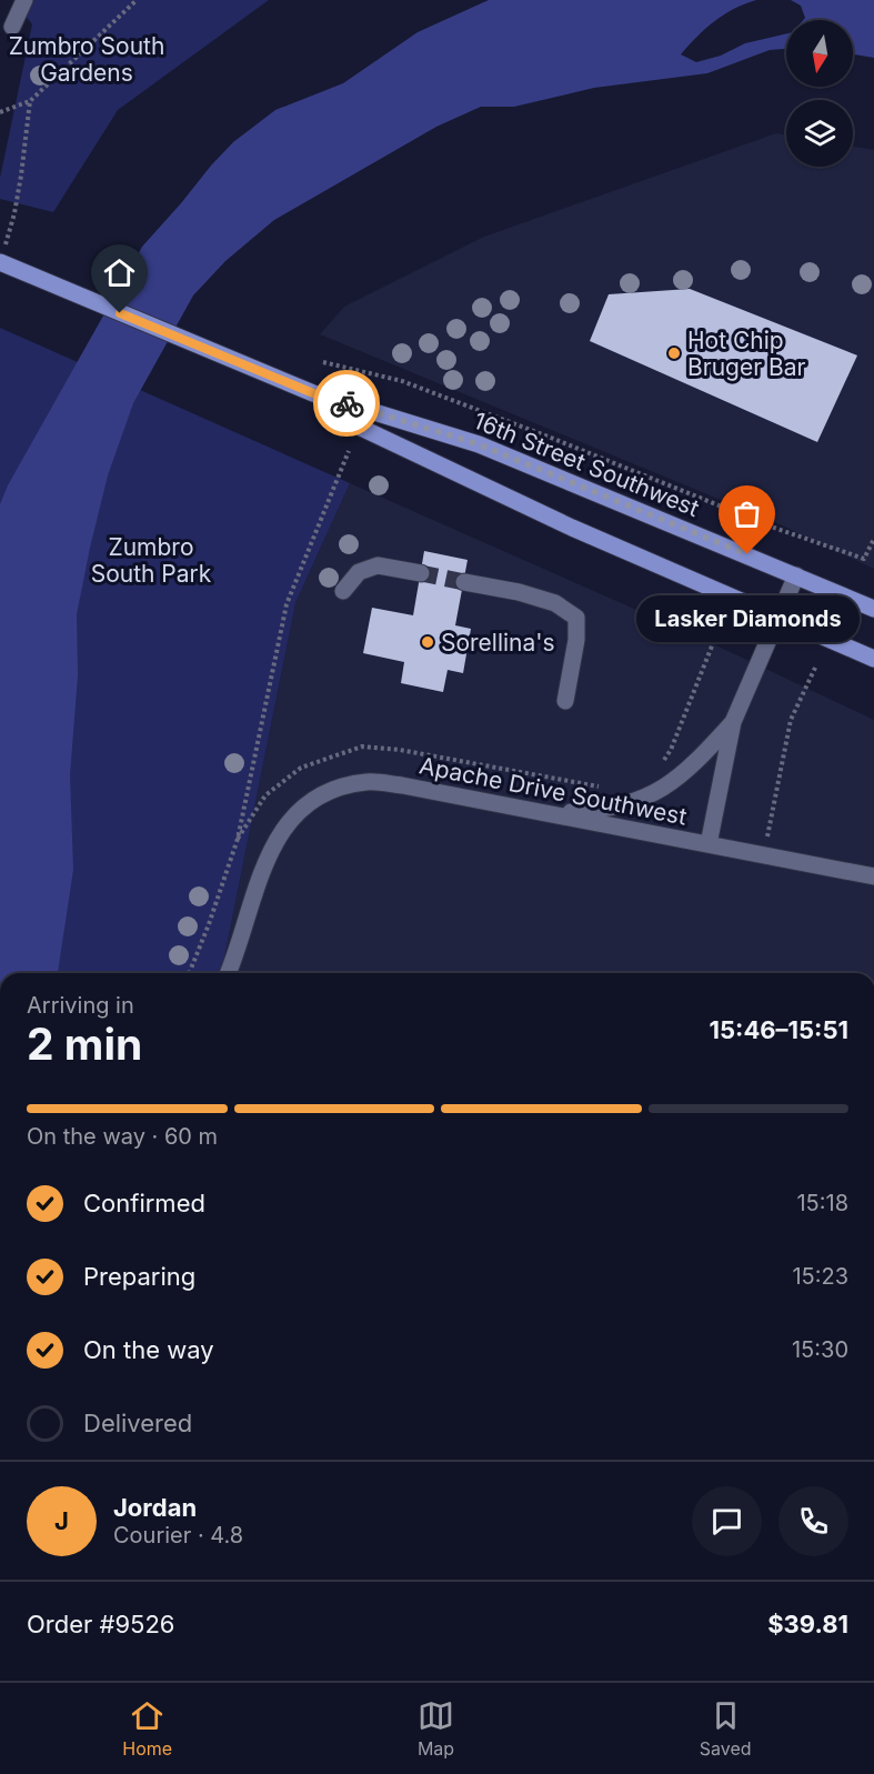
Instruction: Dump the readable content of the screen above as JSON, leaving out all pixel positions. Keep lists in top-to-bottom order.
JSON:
{
  "streets": {
    "main road": ["16th Street Southwest"],
    "street": ["Apache Drive Southwest"]
  },
  "crossings": [
    ["16th Street Southwest", "Apache Drive Southwest"]
  ],
  "parks": ["Zumbro South Gardens", "Zumbro South Park"],
  "places": ["Hot Chip Bruger Bar", "Lasker Diamonds", "Sorellina's"],
  "north": "bottom",
  "page": {
    "bubble": "Lasker Diamonds",
    "heading": ["2 min", "Arriving in", "15:46–15:51"],
    "panel": [
      "Jordan",
      "Courier · 4.8",
      "Order #9526",
      "$39.81"
    ],
    "bar": "On the way · 60 m",
    "list": [
      ["Confirmed", "15:18"],
      ["Preparing", "15:23"],
      ["On the way", "15:30"],
      "Delivered"
    ],
    "round": "J",
    "tabs": ["Home", "Map", "Saved"]
  }
}
